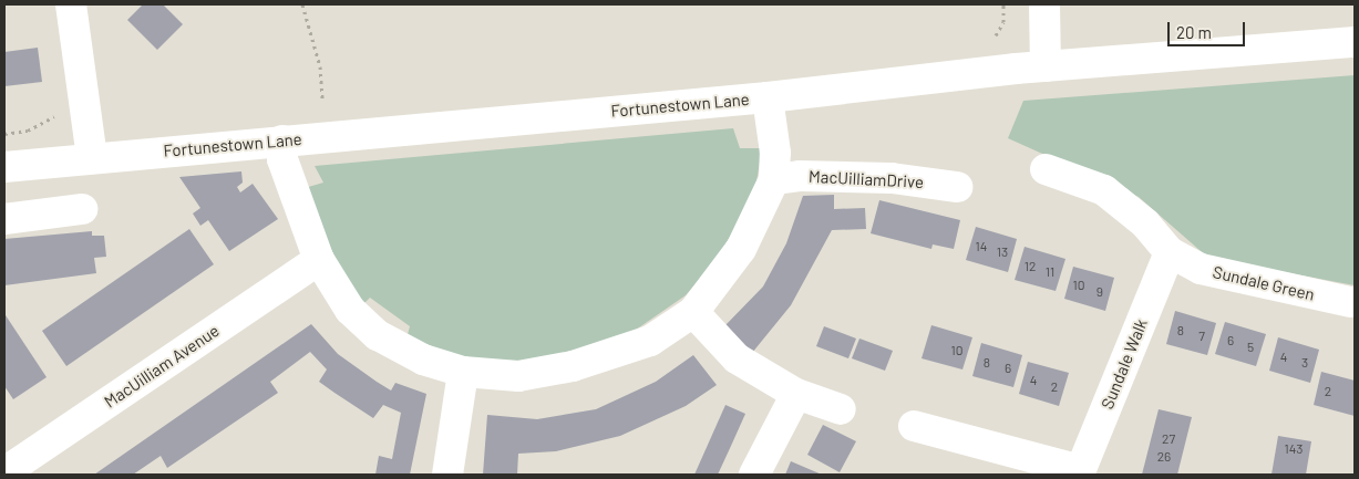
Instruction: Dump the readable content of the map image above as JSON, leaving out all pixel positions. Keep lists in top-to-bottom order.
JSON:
{
  "streets": {
    "street": [
      "Fortunestown Lane",
      "MacUilliamDrive",
      "Sundale Green",
      "Sundale Walk",
      "MacUilliam Avenue"
    ]
  },
  "crossings": [
    ["Sundale Green", "Sundale Walk"]
  ],
  "house_numbers": [
    "14",
    "13",
    "12",
    "11",
    "10",
    "9",
    "8",
    "7",
    "6",
    "5",
    "10",
    "4",
    "8",
    "3",
    "6",
    "4",
    "2",
    "2",
    "27",
    "143",
    "26"
  ],
  "scale_bar": "20 m"
}
